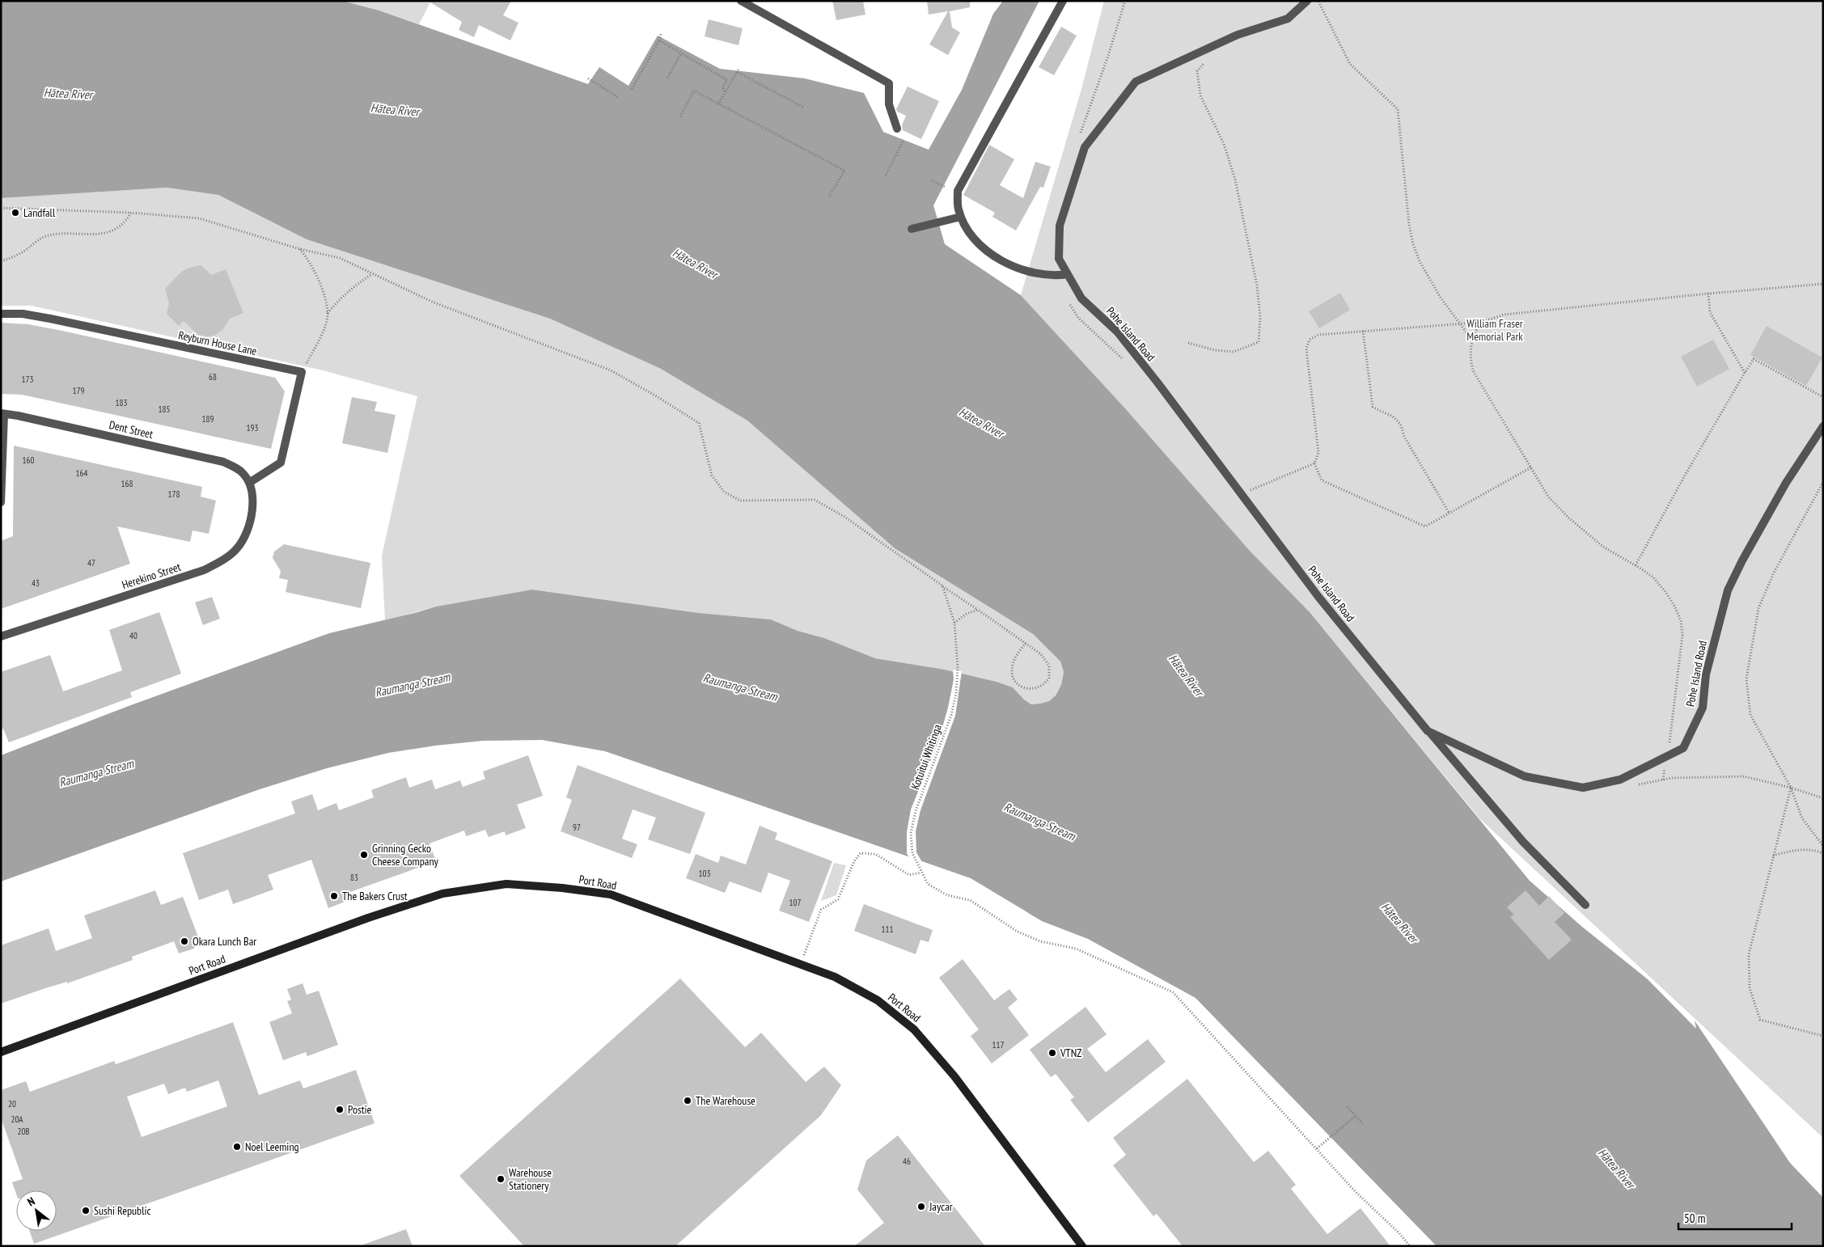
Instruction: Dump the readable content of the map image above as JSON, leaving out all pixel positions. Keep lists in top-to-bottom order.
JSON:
{
  "streets": {
    "main road": ["Port Road"],
    "street": [
      "Pohe Island Road",
      "Reyburn House Lane",
      "Dent Street",
      "Herekino Street"
    ],
    "path": ["Kotuitui Whitinga"]
  },
  "crossings": [
    ["Dent Street", "Herekino Street"]
  ],
  "water": ["Hātea River", "Raumanga Stream"],
  "parks": ["William Fraser Memorial Park"],
  "places": [
    "Landfall",
    "Grinning Gecko Cheese Company",
    "The Bakers Crust",
    "Okara Lunch Bar",
    "VTNZ",
    "The Warehouse",
    "Postie",
    "Noel Leeming",
    "Warehouse Stationery",
    "Jaycar",
    "Sushi Republic"
  ],
  "house_numbers": [
    "68",
    "173",
    "179",
    "183",
    "185",
    "189",
    "193",
    "160",
    "164",
    "168",
    "178",
    "47",
    "43",
    "40",
    "97",
    "103",
    "83",
    "107",
    "111",
    "117",
    "20",
    "20A",
    "20B",
    "46"
  ],
  "scale_bar": "50 m",
  "north": "top left"
}
